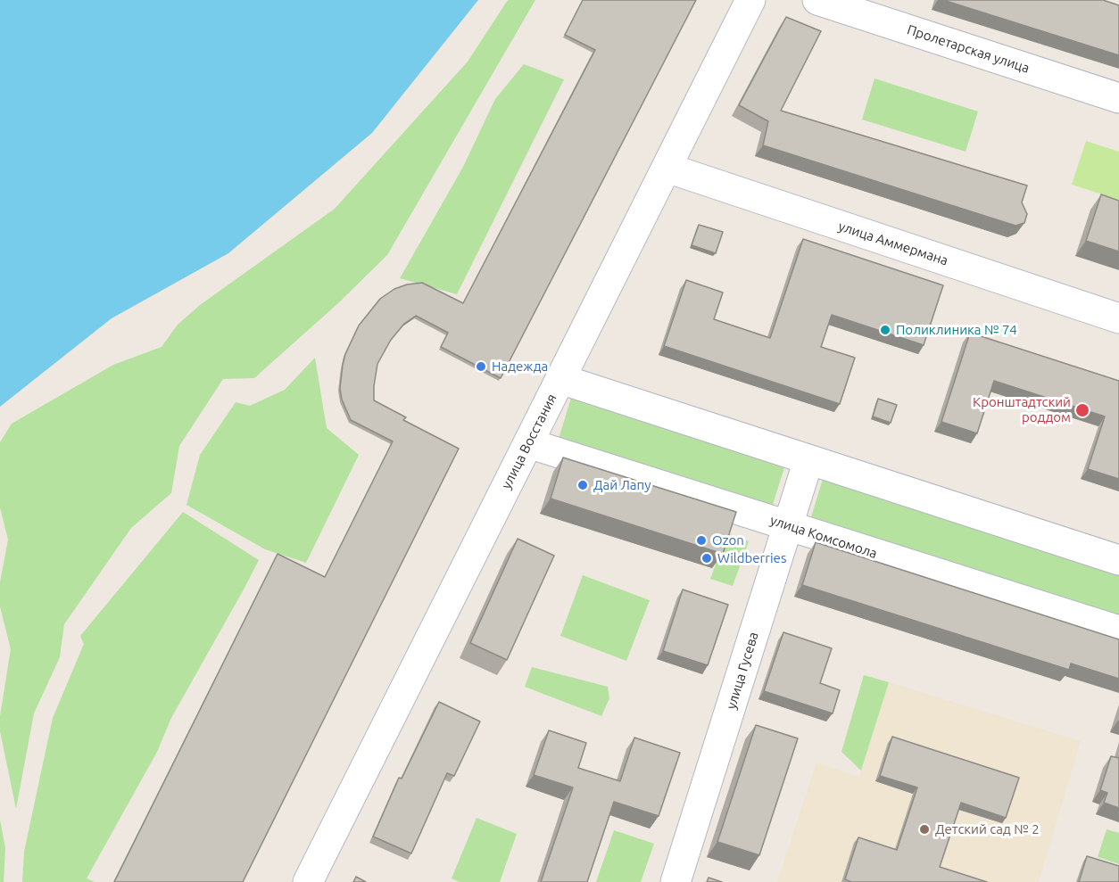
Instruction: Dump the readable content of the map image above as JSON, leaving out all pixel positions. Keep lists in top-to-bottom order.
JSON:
{
  "streets": {
    "street": [
      "Пролетарская улица",
      "улица Аммермана",
      "улица Восстания",
      "улица Комсомола",
      "улица Гусева"
    ]
  },
  "crossings": [
    ["улица Аммермана", "улица Восстания"],
    ["улица Восстания", "улица Комсомола"],
    ["улица Комсомола", "улица Гусева"]
  ],
  "places": [
    "Поликлиника № 74",
    "Надежда",
    "Кронштадтский роддом",
    "Дай Лапу",
    "Ozon",
    "Wildberries",
    "Детский сад № 2"
  ]
}
